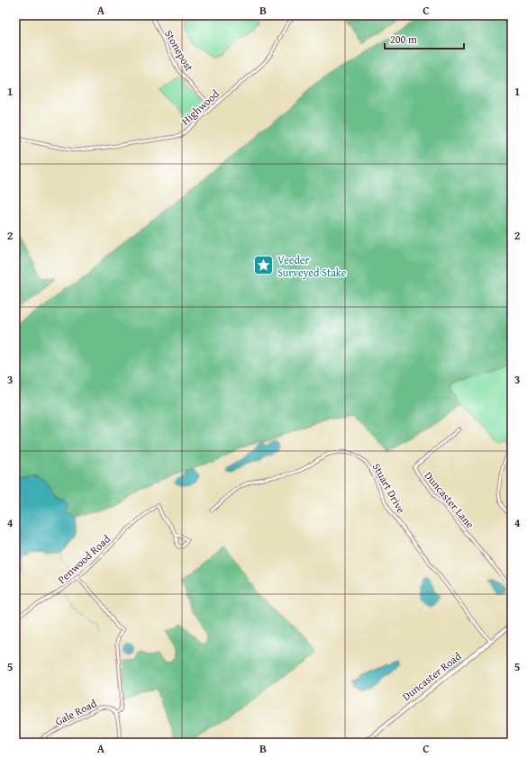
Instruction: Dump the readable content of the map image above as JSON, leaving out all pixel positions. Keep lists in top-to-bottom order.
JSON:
{
  "streets": {
    "street": [
      "Stonepost",
      "Highwood",
      "Stuart Drive",
      "Duncaster Lane",
      "Penwood Road",
      "Duncaster Road",
      "Gale Road"
    ]
  },
  "crossings": [
    ["Stonepost", "Highwood"],
    ["Stuart Drive", "Duncaster Road"]
  ],
  "places": {
    "place": ["Veeder Surveyed Stake"]
  },
  "scale_bar": "200 m",
  "grid": {
    "columns": ["A", "B", "C"],
    "rows": [
      "1",
      "2",
      "3",
      "4",
      "5"
    ]
  }
}
